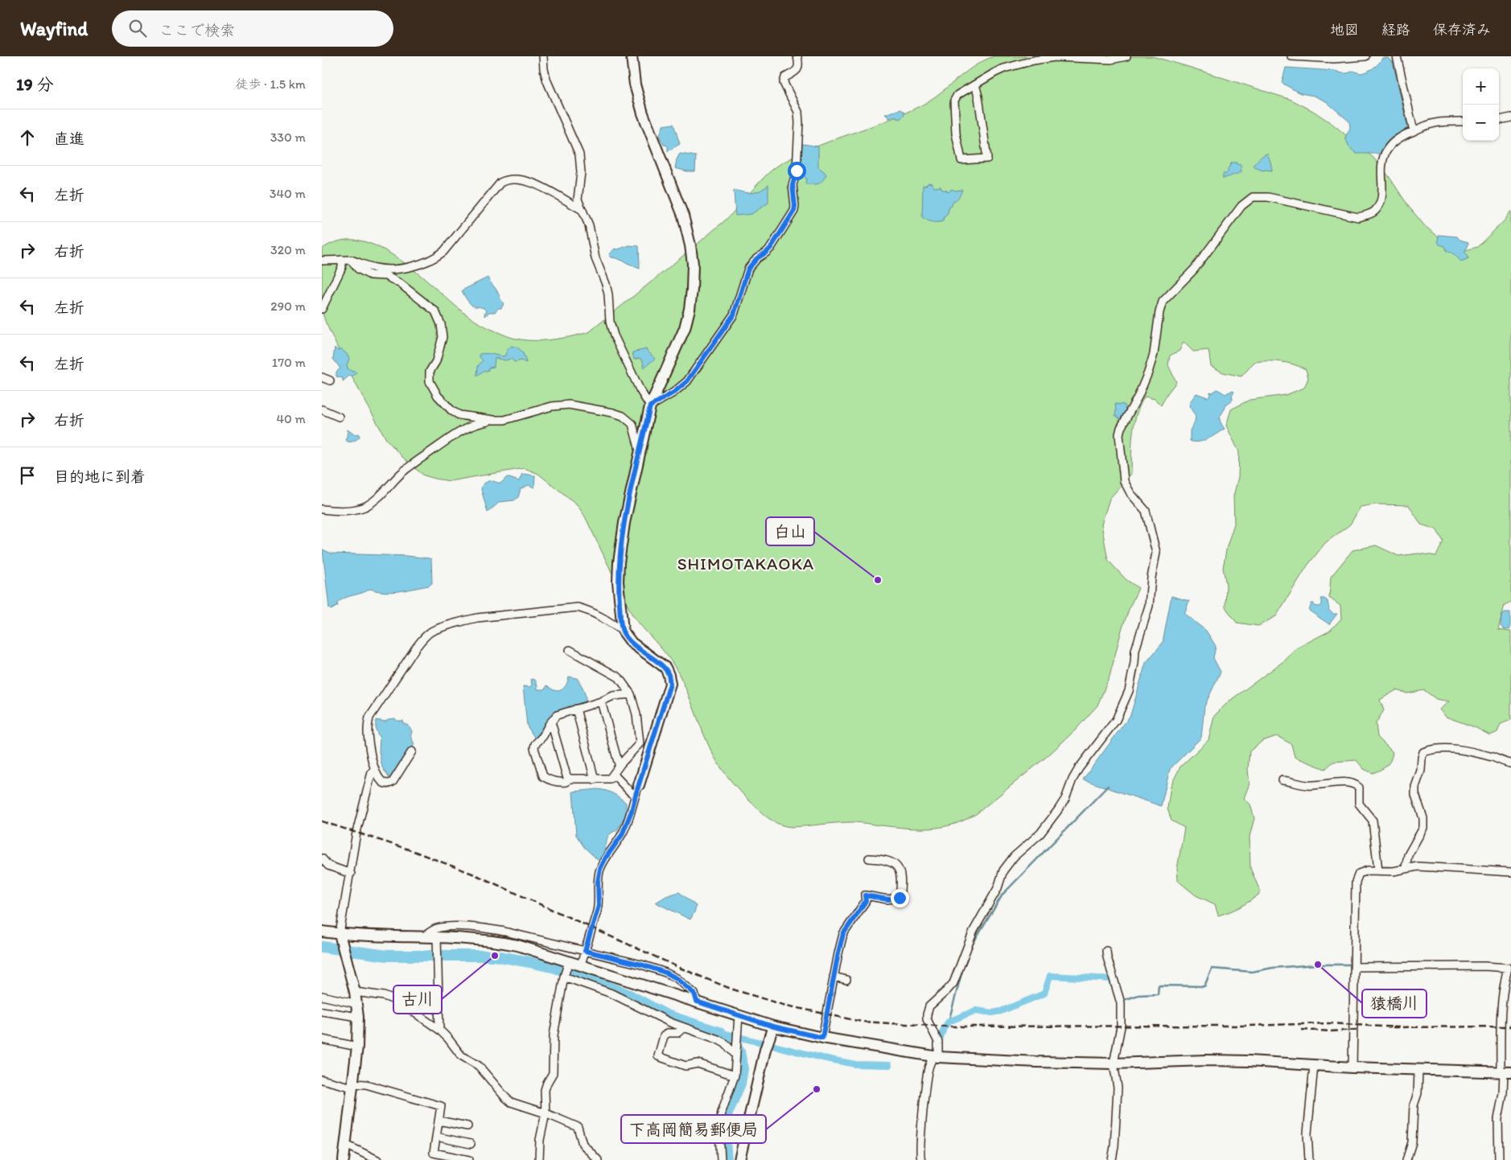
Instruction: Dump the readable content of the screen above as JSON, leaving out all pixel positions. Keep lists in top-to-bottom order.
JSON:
{
  "districts": ["SHIMOTAKAOKA"],
  "places": [
    "白山",
    "古川",
    "猿橋川",
    "下高岡簡易郵便局"
  ],
  "page": {
    "header": "Wayfind",
    "search": "ここで検索",
    "nav": ["地図", "経路", "保存済み"],
    "heading": ["19 分", "徒歩 · 1.5 km"],
    "map_buttons": ["+", "−"],
    "list": [
      ["直進", "330 m"],
      ["左折", "340 m"],
      ["右折", "320 m"],
      ["左折", "290 m"],
      ["左折", "170 m"],
      ["右折", "40 m"],
      "目的地に到着"
    ]
  }
}
